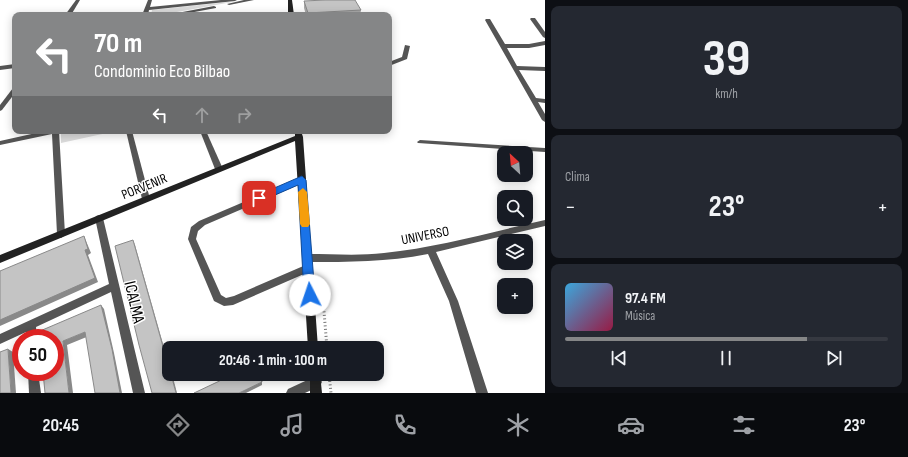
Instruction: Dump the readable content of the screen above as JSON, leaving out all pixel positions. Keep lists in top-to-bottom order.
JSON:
{
  "streets": {
    "street": ["PORVENIR", "UNIVERSO", "ICALMA"]
  },
  "crossings": [
    ["PORVENIR", "ICALMA"]
  ],
  "north": "top left",
  "page": {
    "tile": [
      ["39", "km/h"],
      "Clima"
    ],
    "turn": ["70 m", "Condominio Eco Bilbao"],
    "map_buttons": "+",
    "heat": ["−", "23°", "+"],
    "song": ["97.4 FM", "Música"],
    "limit": "50",
    "trip": "20:46 · 1 min · 100 m",
    "tabs": ["20:45", "23°"]
  }
}
